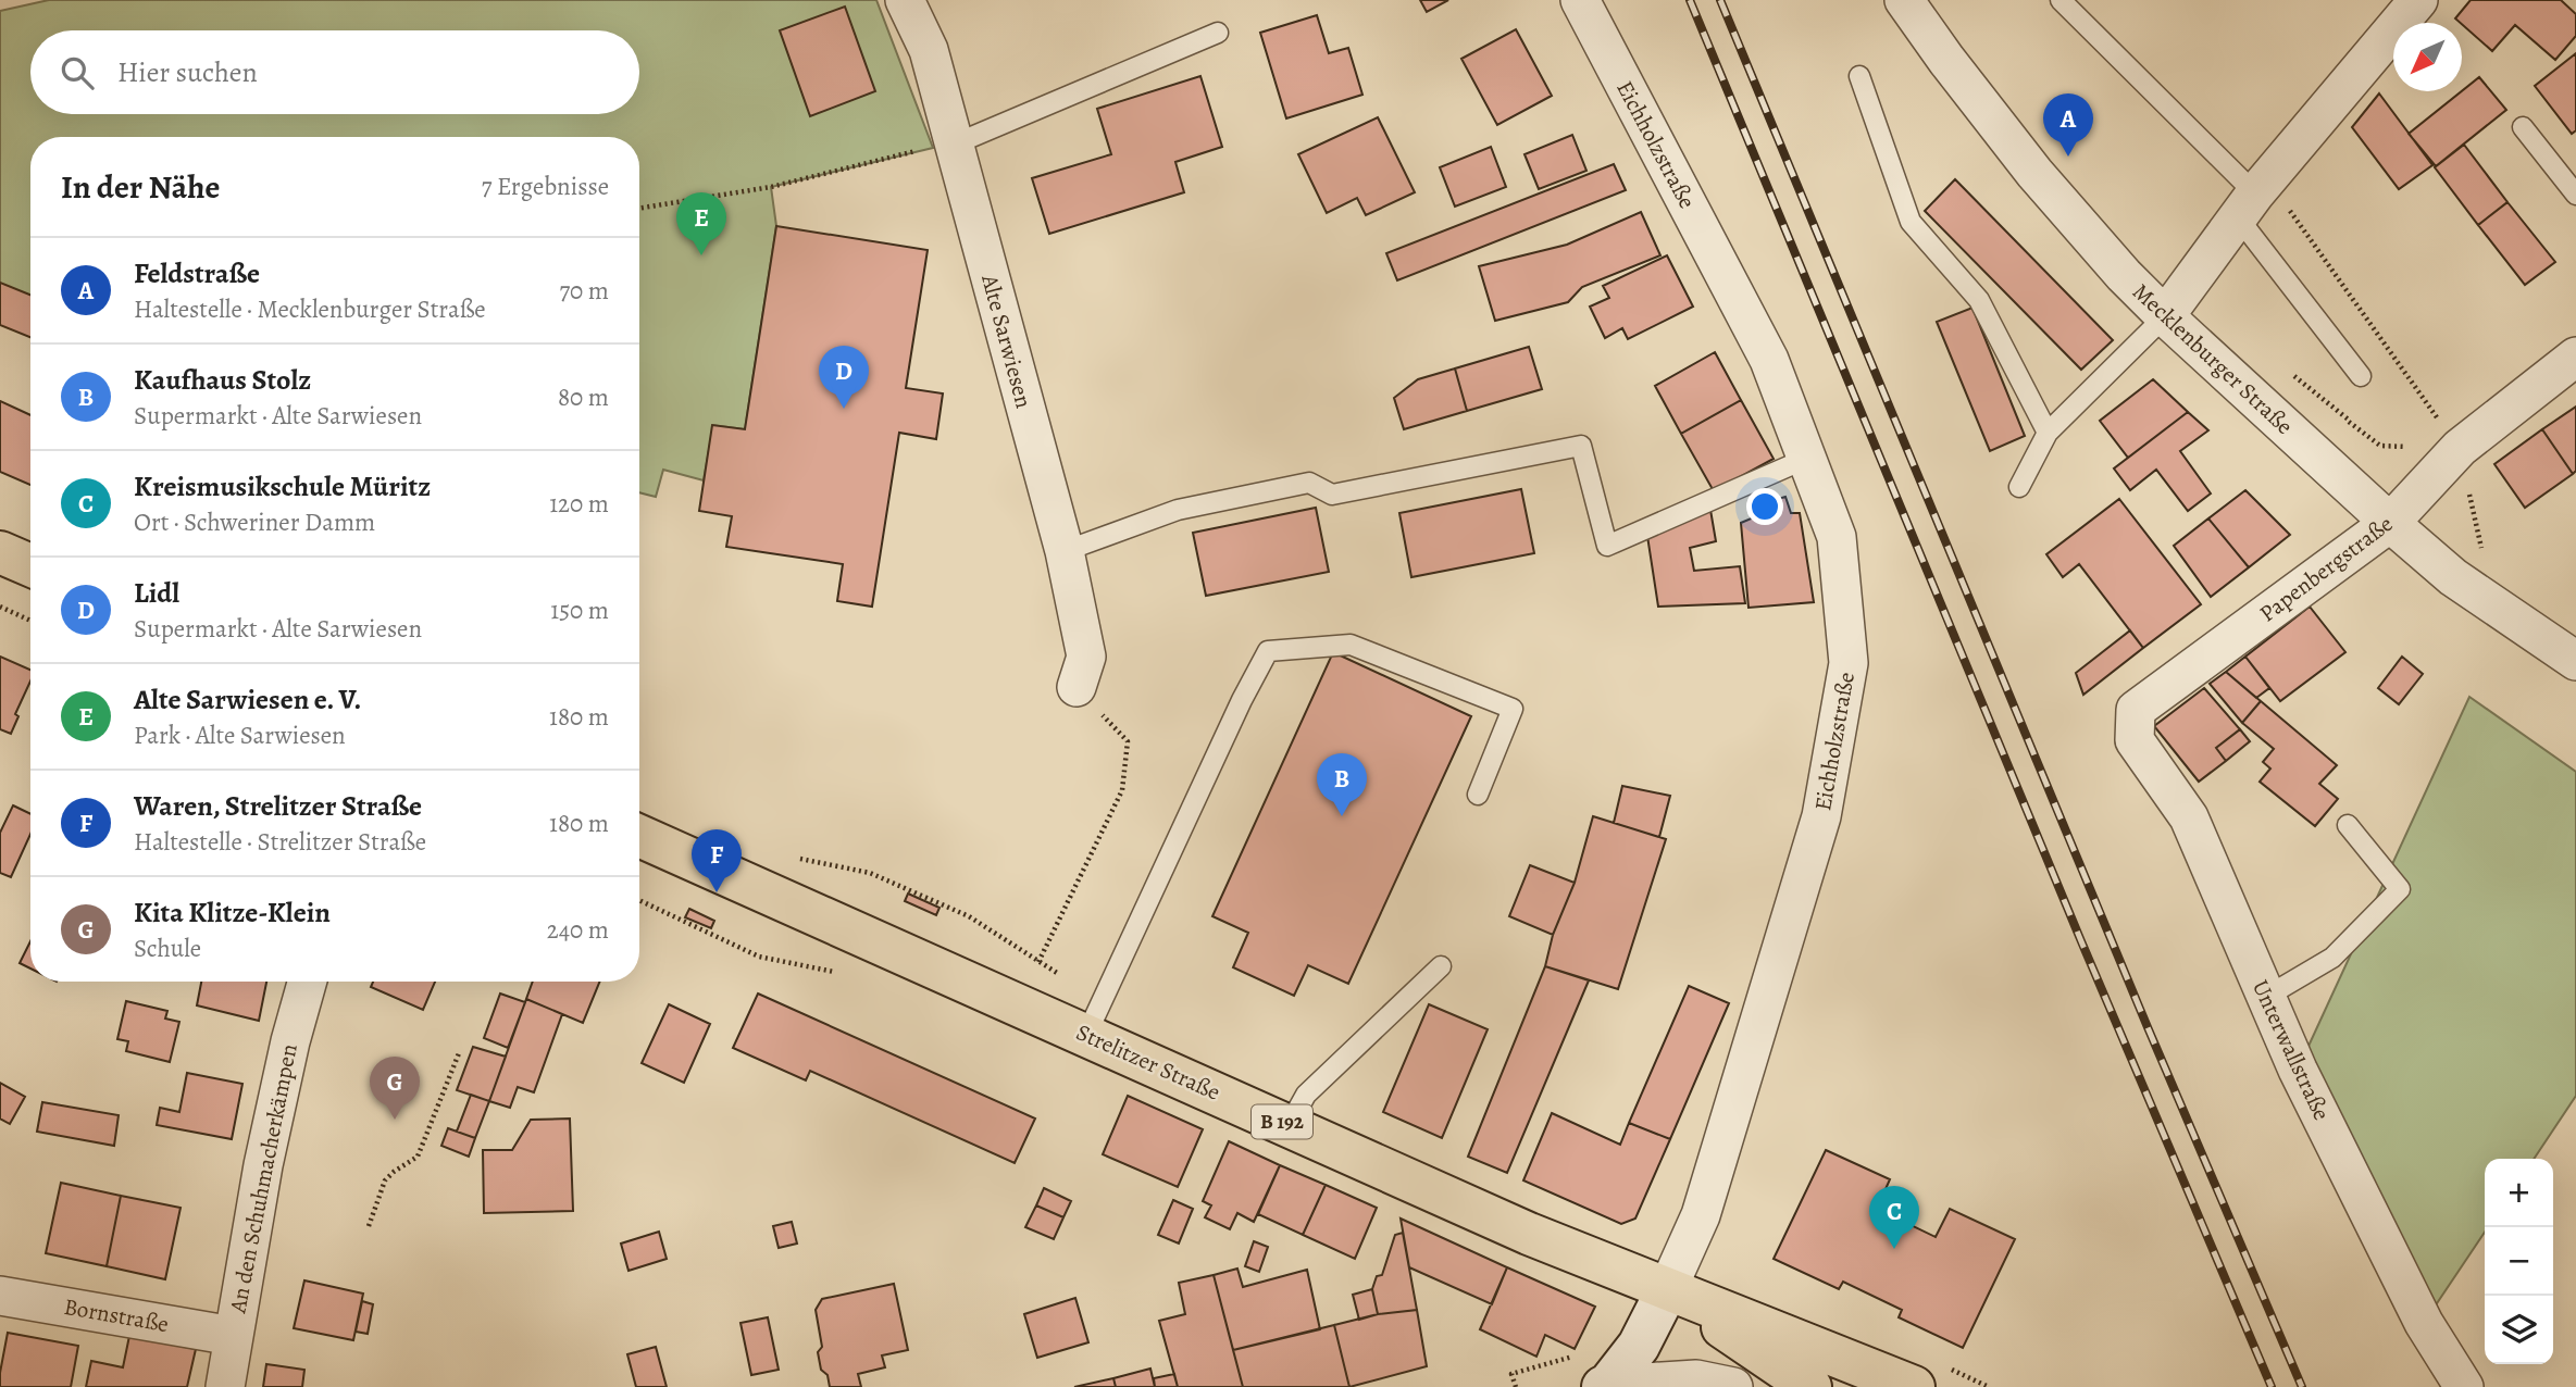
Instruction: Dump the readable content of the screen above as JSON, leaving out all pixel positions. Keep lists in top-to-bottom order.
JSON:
{
  "streets": {
    "main road": ["Strelitzer Straße", "B 192"],
    "street": [
      "Eichholzstraße",
      "Alte Sarwiesen",
      "Mecklenburger Straße",
      "Papenbergstraße",
      "Unterwallstraße",
      "An den Schuhmacherkämpen",
      "Bornstraße"
    ]
  },
  "crossings": [
    ["Eichholzstraße", "Strelitzer Straße"],
    ["Eichholzstraße", "B 192"],
    ["Mecklenburger Straße", "Papenbergstraße"],
    ["Papenbergstraße", "Unterwallstraße"],
    ["Strelitzer Straße", "B 192"],
    ["An den Schuhmacherkämpen", "Bornstraße"]
  ],
  "north": "bottom left",
  "page": {
    "search": "Hier suchen",
    "pins": [
      "A",
      "E",
      "D",
      "B",
      "F",
      "G",
      "C"
    ],
    "heading": ["In der Nähe", "7 Ergebnisse"],
    "list": [
      {
        "mark": "A",
        "name": "Feldstraße",
        "note": "Haltestelle · Mecklenburger Straße",
        "value": "70 m"
      },
      {
        "mark": "B",
        "name": "Kaufhaus Stolz",
        "note": "Supermarkt · Alte Sarwiesen",
        "value": "80 m"
      },
      {
        "mark": "C",
        "name": "Kreismusikschule Müritz",
        "note": "Ort · Schweriner Damm",
        "value": "120 m"
      },
      {
        "mark": "D",
        "name": "Lidl",
        "note": "Supermarkt · Alte Sarwiesen",
        "value": "150 m"
      },
      {
        "mark": "E",
        "name": "Alte Sarwiesen e. V.",
        "note": "Park · Alte Sarwiesen",
        "value": "180 m"
      },
      {
        "mark": "F",
        "name": "Waren, Strelitzer Straße",
        "note": "Haltestelle · Strelitzer Straße",
        "value": "180 m"
      },
      {
        "mark": "G",
        "name": "Kita Klitze-Klein",
        "note": "Schule",
        "value": "240 m"
      }
    ],
    "map_buttons": ["+", "−"]
  }
}
